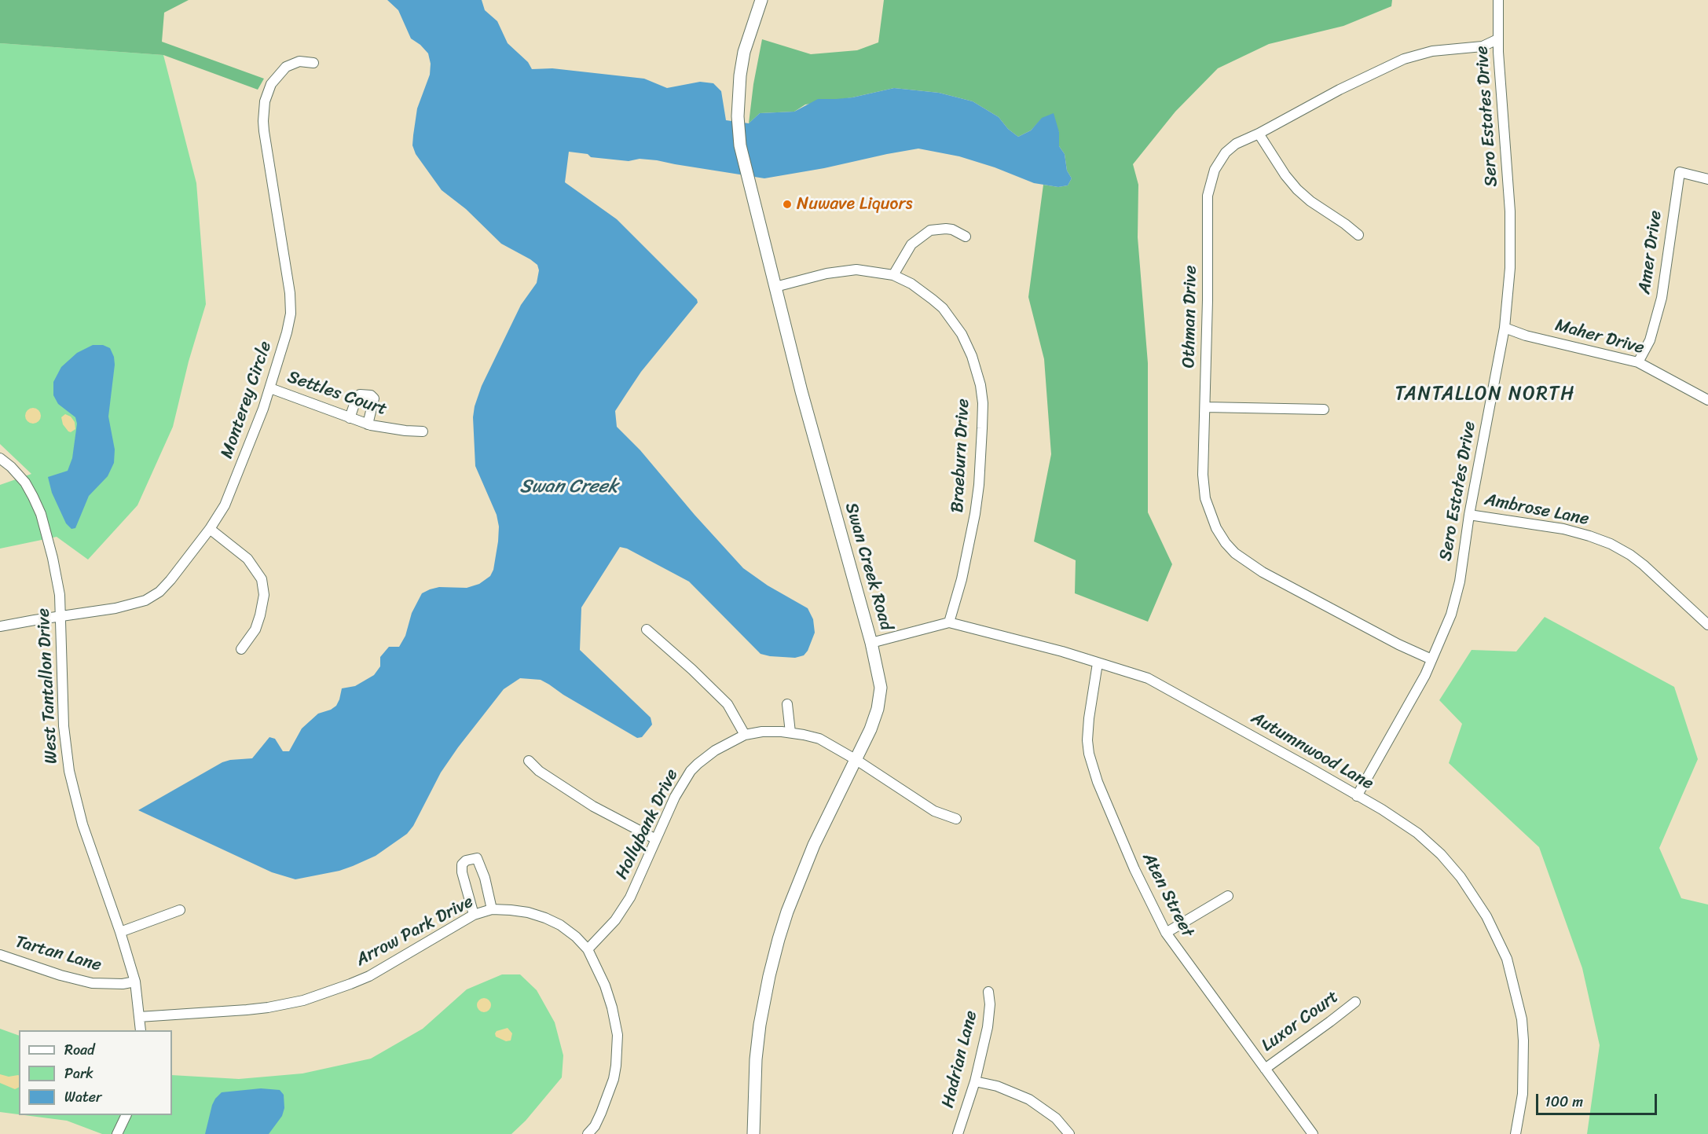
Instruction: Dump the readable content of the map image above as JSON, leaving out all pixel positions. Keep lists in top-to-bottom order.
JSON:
{
  "streets": {
    "street": [
      "Sero Estates Drive",
      "Amer Drive",
      "Othman Drive",
      "Maher Drive",
      "Settles Court",
      "Monterey Circle",
      "Braeburn Drive",
      "Ambrose Lane",
      "Swan Creek Road",
      "West Tantallon Drive",
      "Autumnwood Lane",
      "Hollybank Drive",
      "Aten Street",
      "Arrow Park Drive",
      "Tartan Lane",
      "Luxor Court",
      "Hadrian Lane"
    ]
  },
  "crossings": [
    ["Sero Estates Drive", "Othman Drive"],
    ["Sero Estates Drive", "Maher Drive"],
    ["Sero Estates Drive", "Ambrose Lane"],
    ["Sero Estates Drive", "Autumnwood Lane"],
    ["Amer Drive", "Maher Drive"],
    ["Settles Court", "Monterey Circle"],
    ["Monterey Circle", "West Tantallon Drive"],
    ["Braeburn Drive", "Swan Creek Road"],
    ["Braeburn Drive", "Autumnwood Lane"],
    ["Swan Creek Road", "Autumnwood Lane"],
    ["Swan Creek Road", "Hollybank Drive"],
    ["West Tantallon Drive", "Arrow Park Drive"],
    ["West Tantallon Drive", "Tartan Lane"],
    ["Autumnwood Lane", "Aten Street"],
    ["Hollybank Drive", "Arrow Park Drive"],
    ["Aten Street", "Luxor Court"]
  ],
  "districts": ["TANTALLON NORTH"],
  "water": ["Swan Creek"],
  "places": ["Nuwave Liquors"],
  "legend": ["Road", "Park", "Water"],
  "scale_bar": "100 m"
}
